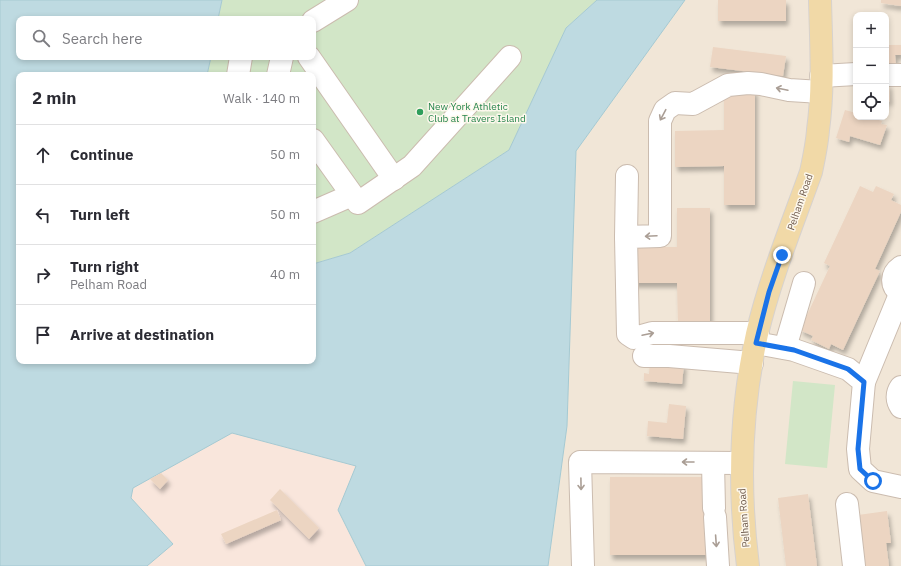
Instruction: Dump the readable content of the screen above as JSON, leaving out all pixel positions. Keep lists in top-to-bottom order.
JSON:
{
  "streets": {
    "main road": ["Pelham Road"]
  },
  "places": ["New York Athletic Club at Travers Island"],
  "page": {
    "map_buttons": ["+", "−"],
    "search": "Search here",
    "heading": ["2 min", "Walk · 140 m"],
    "list": [
      ["Continue", "50 m"],
      ["Turn left", "50 m"],
      ["Turn right", "Pelham Road", "40 m"],
      "Arrive at destination"
    ]
  }
}
